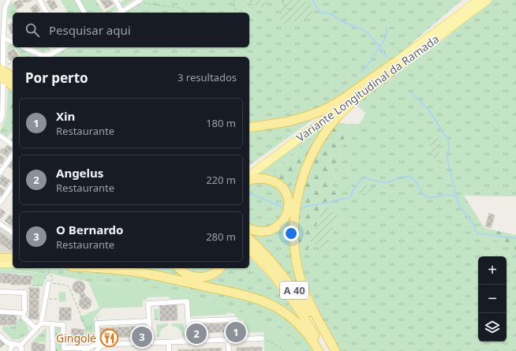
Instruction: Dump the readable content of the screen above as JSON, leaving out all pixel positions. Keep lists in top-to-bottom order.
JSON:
{
  "streets": {
    "highway": ["A 40"],
    "main road": ["Variante Longitudinal da Ramada"]
  },
  "places": {
    "restaurant": ["Gingolé"]
  },
  "page": {
    "search": "Pesquisar aqui",
    "heading": ["Por perto", "3 resultados"],
    "list": [
      {
        "mark": "1",
        "name": "Xin",
        "note": "Restaurante",
        "value": "180 m"
      },
      {
        "mark": "2",
        "name": "Angelus",
        "note": "Restaurante",
        "value": "220 m"
      },
      {
        "mark": "3",
        "name": "O Bernardo",
        "note": "Restaurante",
        "value": "280 m"
      }
    ],
    "map_buttons": ["+", "−"],
    "pins": ["1", "2", "3"]
  }
}
